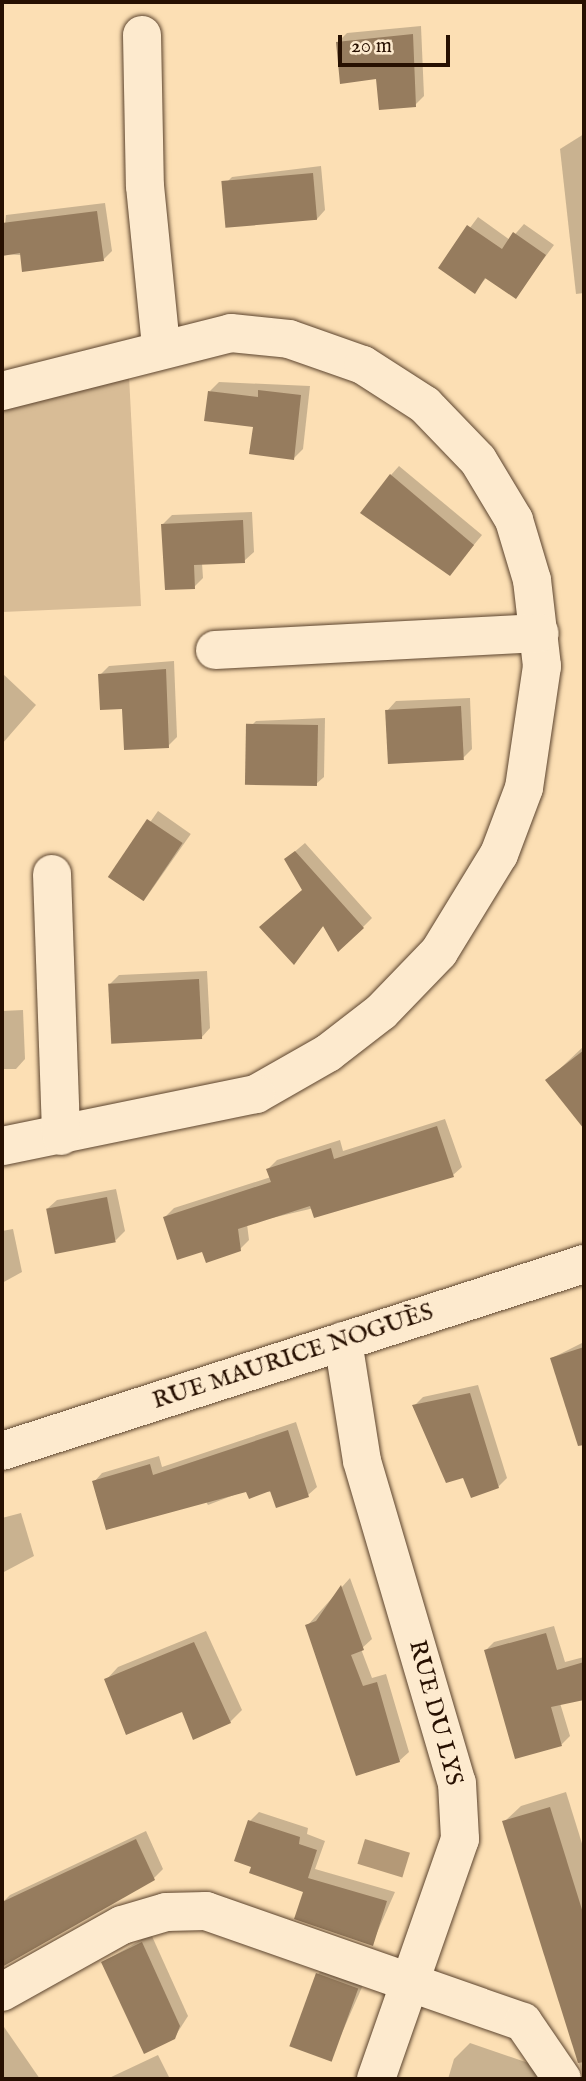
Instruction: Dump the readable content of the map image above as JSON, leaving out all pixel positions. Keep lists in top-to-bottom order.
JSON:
{
  "streets": {
    "street": ["RUE MAURICE NOGUÈS", "RUE DU LYS"]
  },
  "crossings": [
    ["RUE MAURICE NOGUÈS", "RUE DU LYS"]
  ],
  "scale_bar": "20 m"
}
